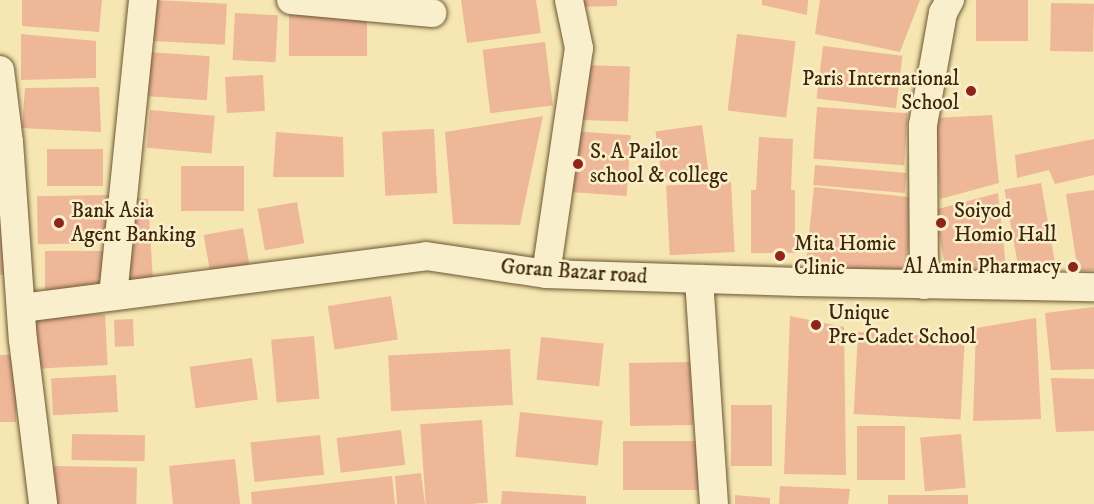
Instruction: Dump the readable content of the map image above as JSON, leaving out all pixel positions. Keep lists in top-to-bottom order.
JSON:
{
  "streets": {
    "street": ["Goran Bazar road"]
  },
  "places": [
    "Paris International School",
    "S. A Pailot school & college",
    "Bank Asia Agent Banking",
    "Soiyod Homio Hall",
    "Mita Homie Clinic",
    "Al Amin Pharmacy",
    "Unique Pre-Cadet School"
  ]
}
